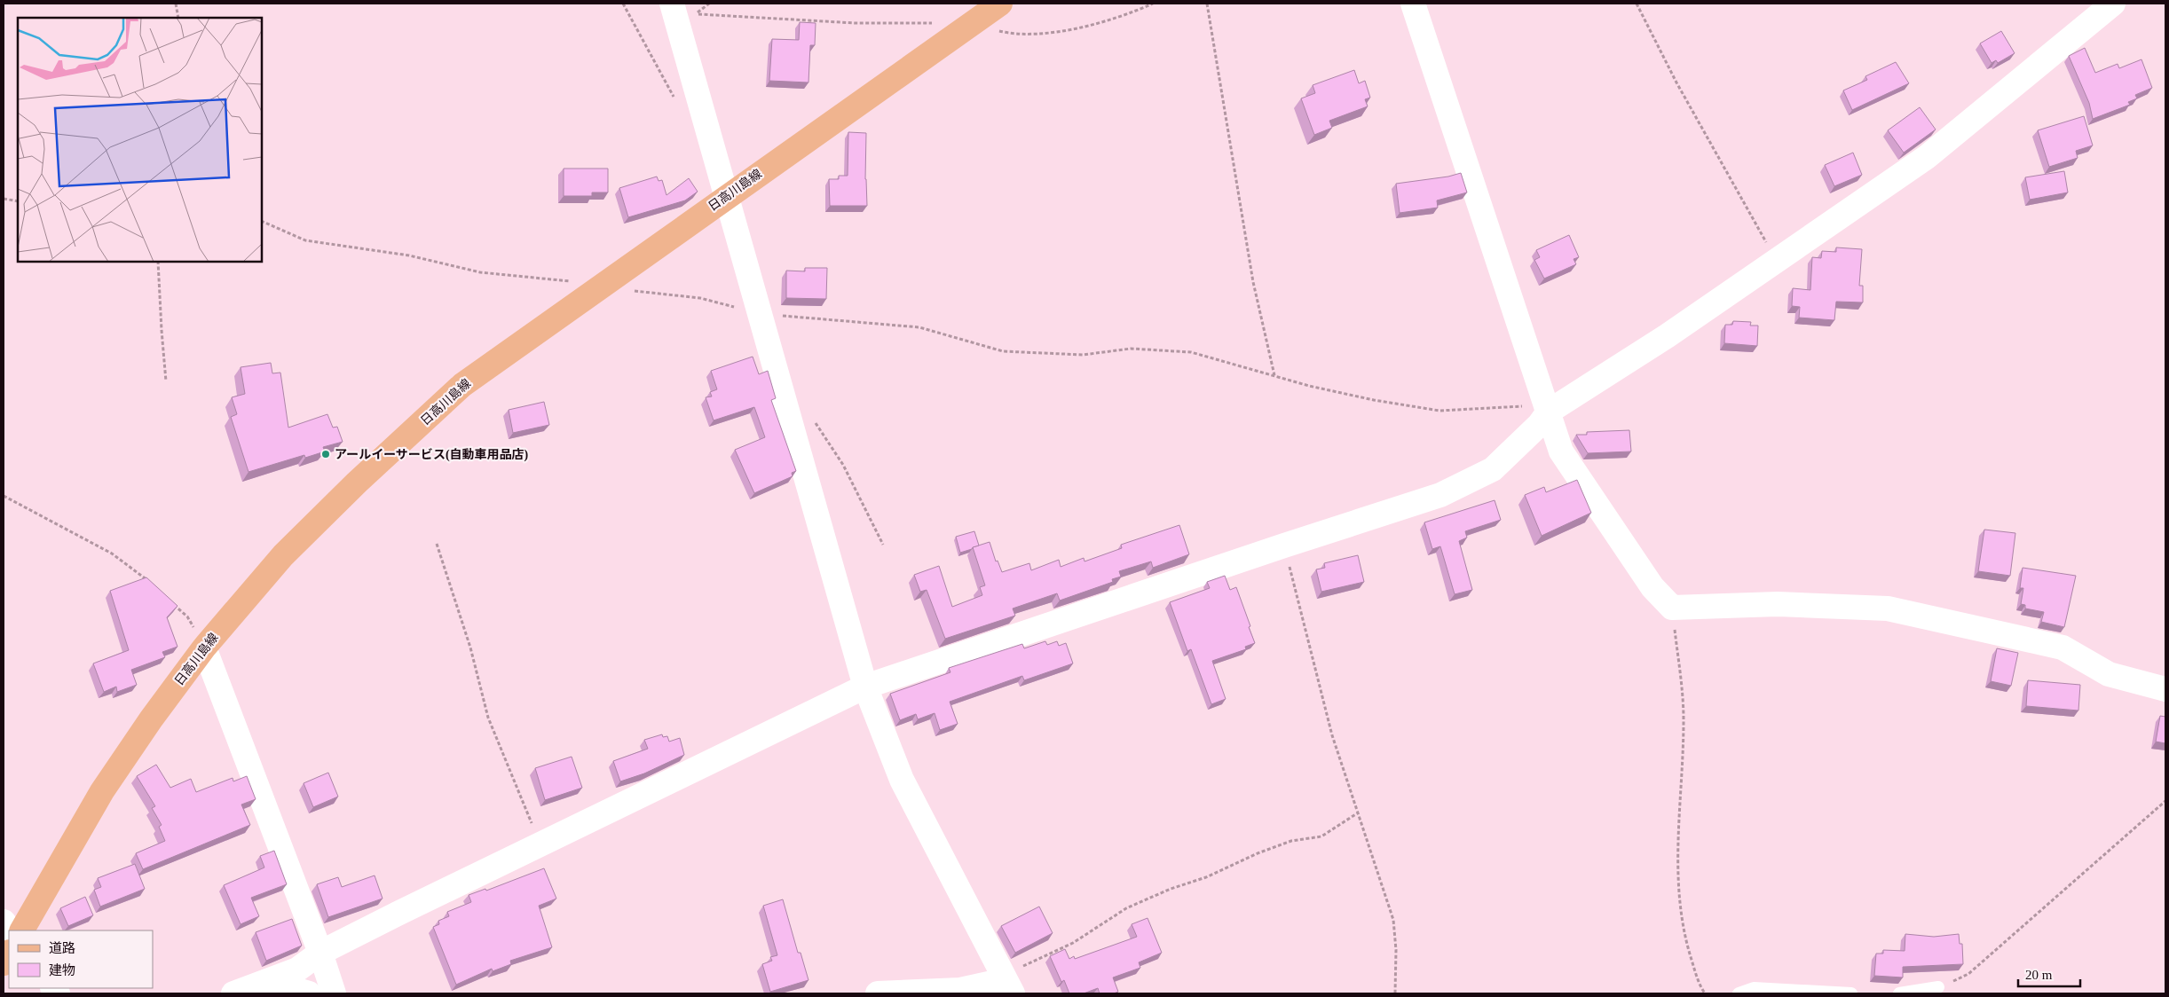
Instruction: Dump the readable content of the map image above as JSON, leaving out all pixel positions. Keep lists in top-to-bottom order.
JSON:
{
  "streets": {
    "main road": ["日高川島線"]
  },
  "places": ["アールイーサービス(自動車用品店)"],
  "legend": ["道路", "建物"],
  "scale_bar": "20 m"
}
